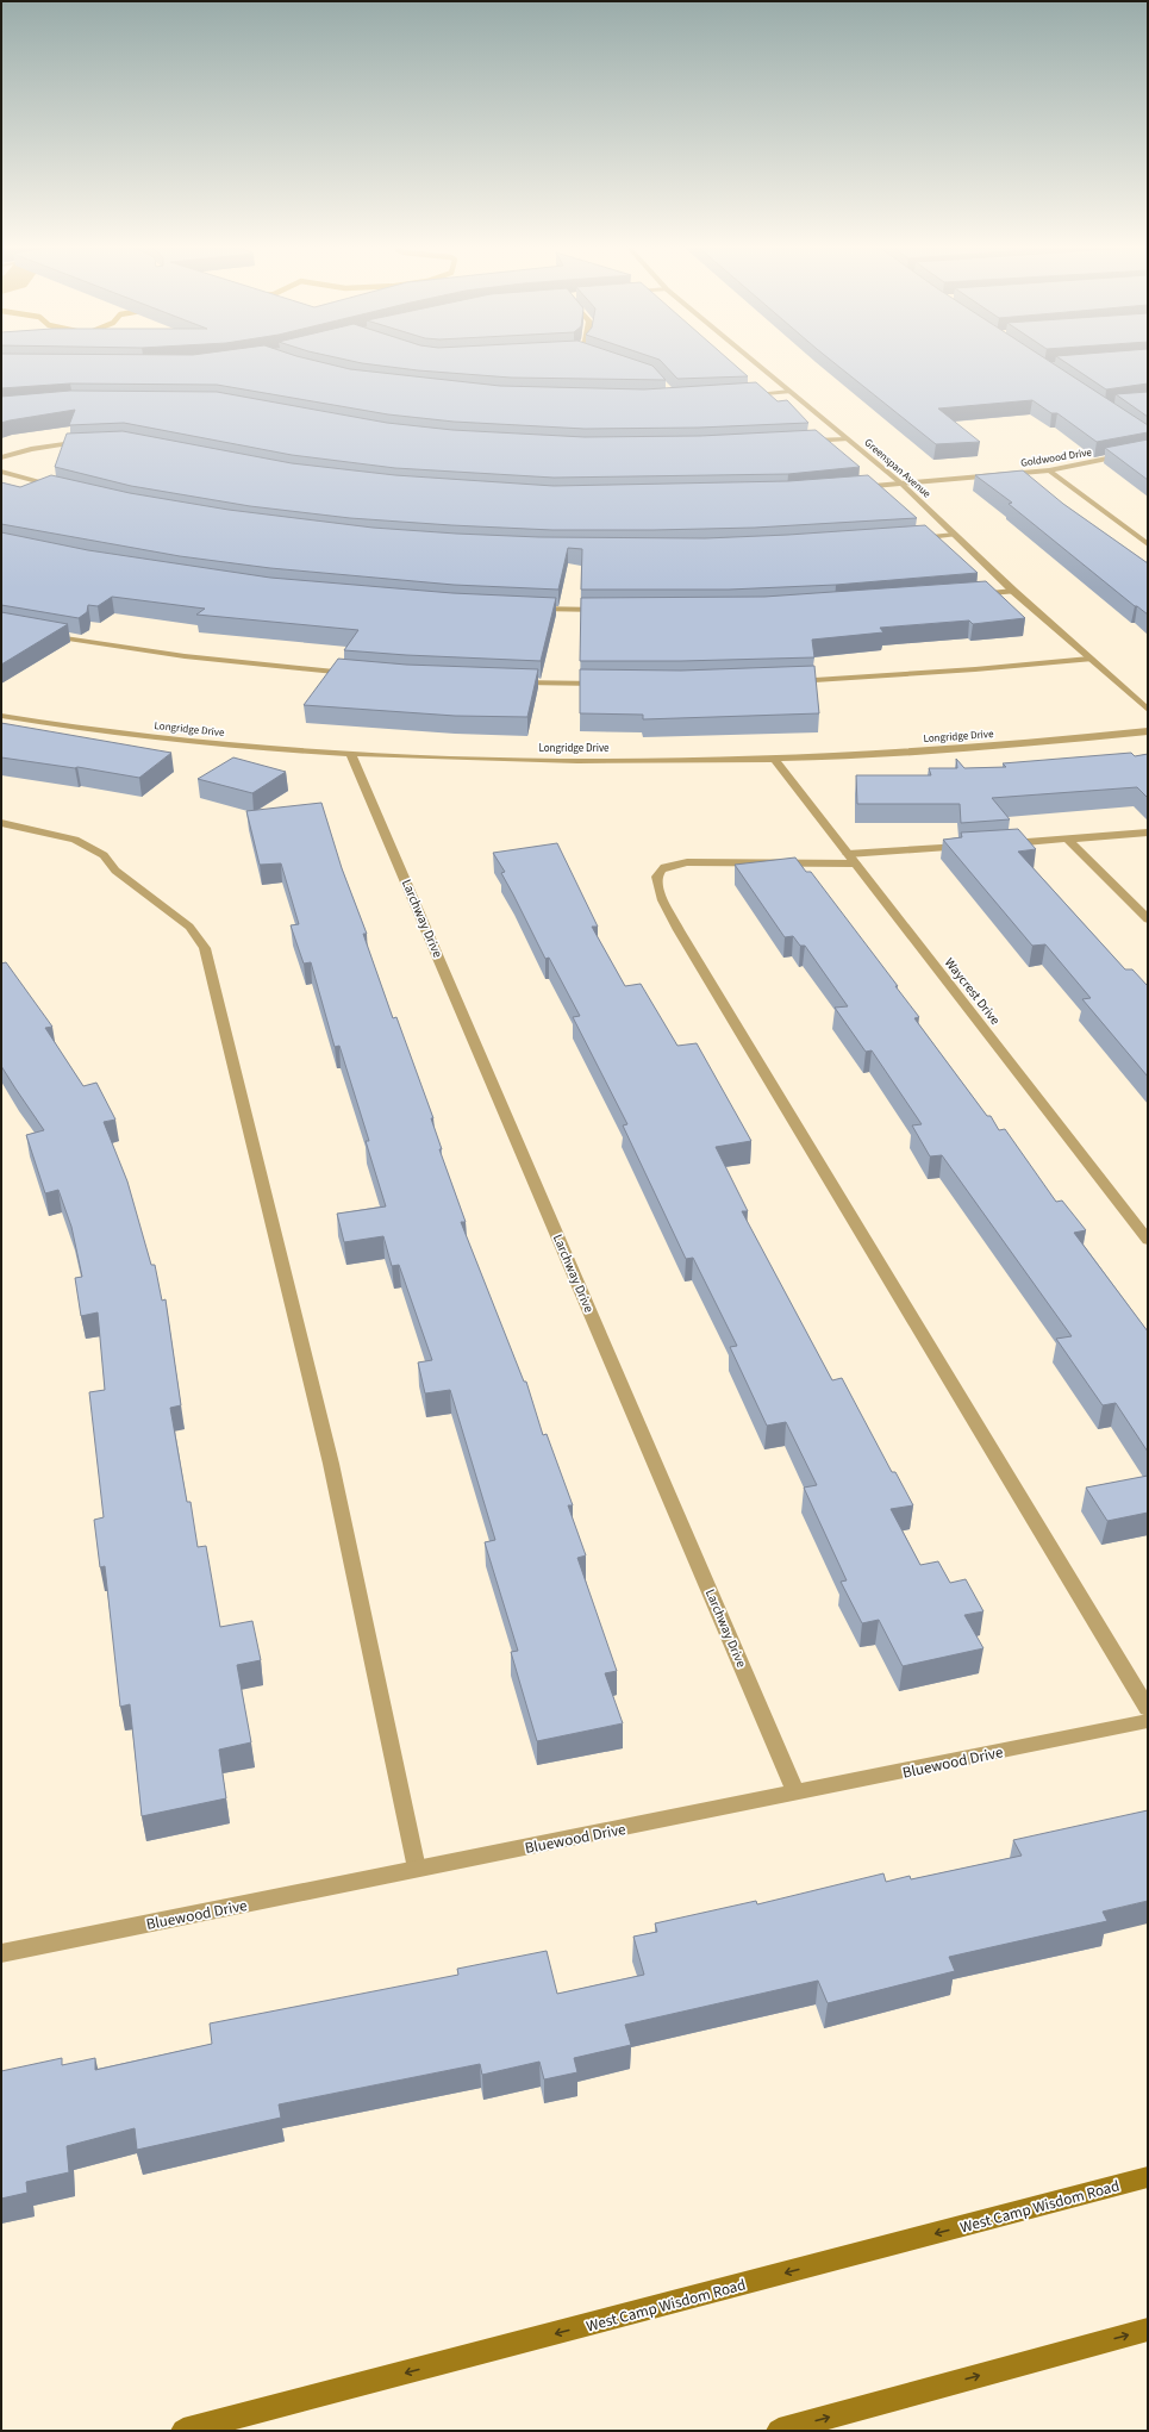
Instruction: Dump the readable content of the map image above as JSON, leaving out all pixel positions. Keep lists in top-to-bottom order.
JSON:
{
  "streets": {
    "main road": ["West Camp Wisdom Road"],
    "street": [
      "Goldwood Drive",
      "Greenspan Avenue",
      "Longridge Drive",
      "Larchway Drive",
      "Waycrest Drive",
      "Bluewood Drive"
    ]
  },
  "crossings": [
    ["Goldwood Drive", "Greenspan Avenue"],
    ["Longridge Drive", "Larchway Drive"],
    ["Longridge Drive", "Waycrest Drive"],
    ["Larchway Drive", "Bluewood Drive"]
  ],
  "one_way": ["West Camp Wisdom Road"]
}
